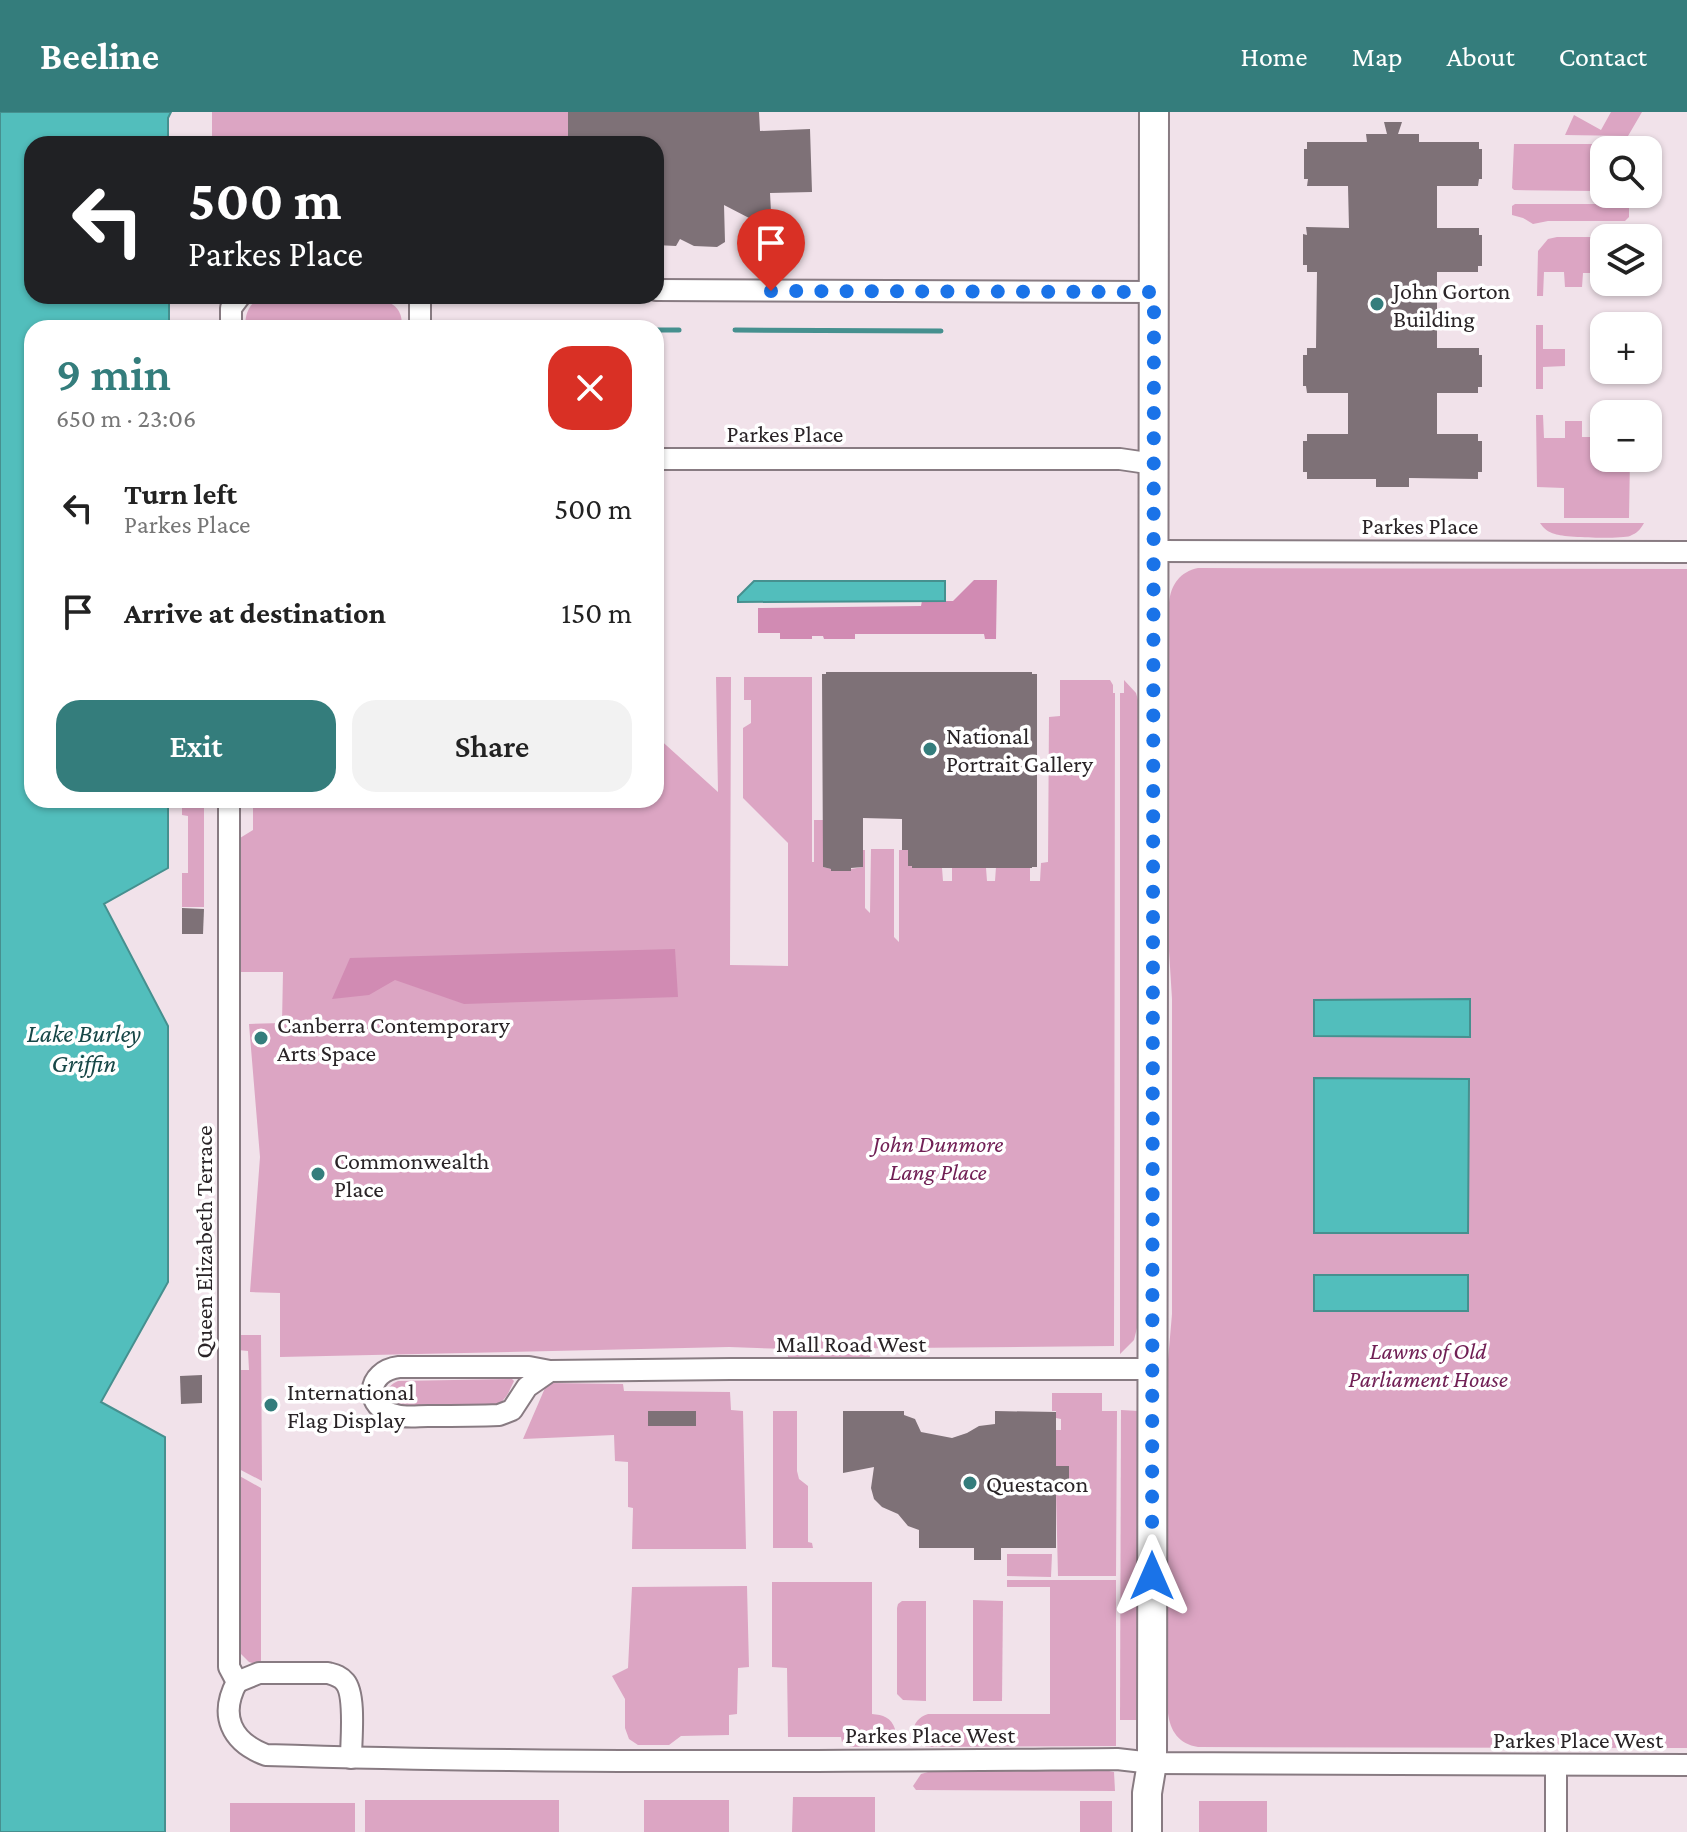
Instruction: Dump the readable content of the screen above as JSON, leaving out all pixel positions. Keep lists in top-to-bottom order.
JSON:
{
  "streets": {
    "street": [
      "Parkes Place",
      "Queen Elizabeth Terrace",
      "Mall Road West",
      "Parkes Place West"
    ]
  },
  "crossings": [
    ["Queen Elizabeth Terrace", "Parkes Place West"]
  ],
  "water": ["Lake Burley Griffin"],
  "parks": ["John Dunmore Lang Place", "Lawns of Old Parliament House"],
  "places": [
    "John Gorton Building",
    "National Portrait Gallery",
    "Canberra Contemporary Arts Space",
    "Commonwealth Place",
    "International Flag Display",
    "Questacon"
  ],
  "page": {
    "header": "Beeline",
    "nav": [
      "Home",
      "Map",
      "About",
      "Contact"
    ],
    "map_buttons": ["+", "−"],
    "turn": ["500 m", "Parkes Place"],
    "heading": ["9 min", "650 m · 23:06"],
    "list": [
      {
        "name": "Turn left",
        "note": "Parkes Place",
        "value": "500 m"
      },
      {
        "name": "Arrive at destination",
        "value": "150 m"
      }
    ],
    "buttons": ["Exit", "Share"]
  }
}
